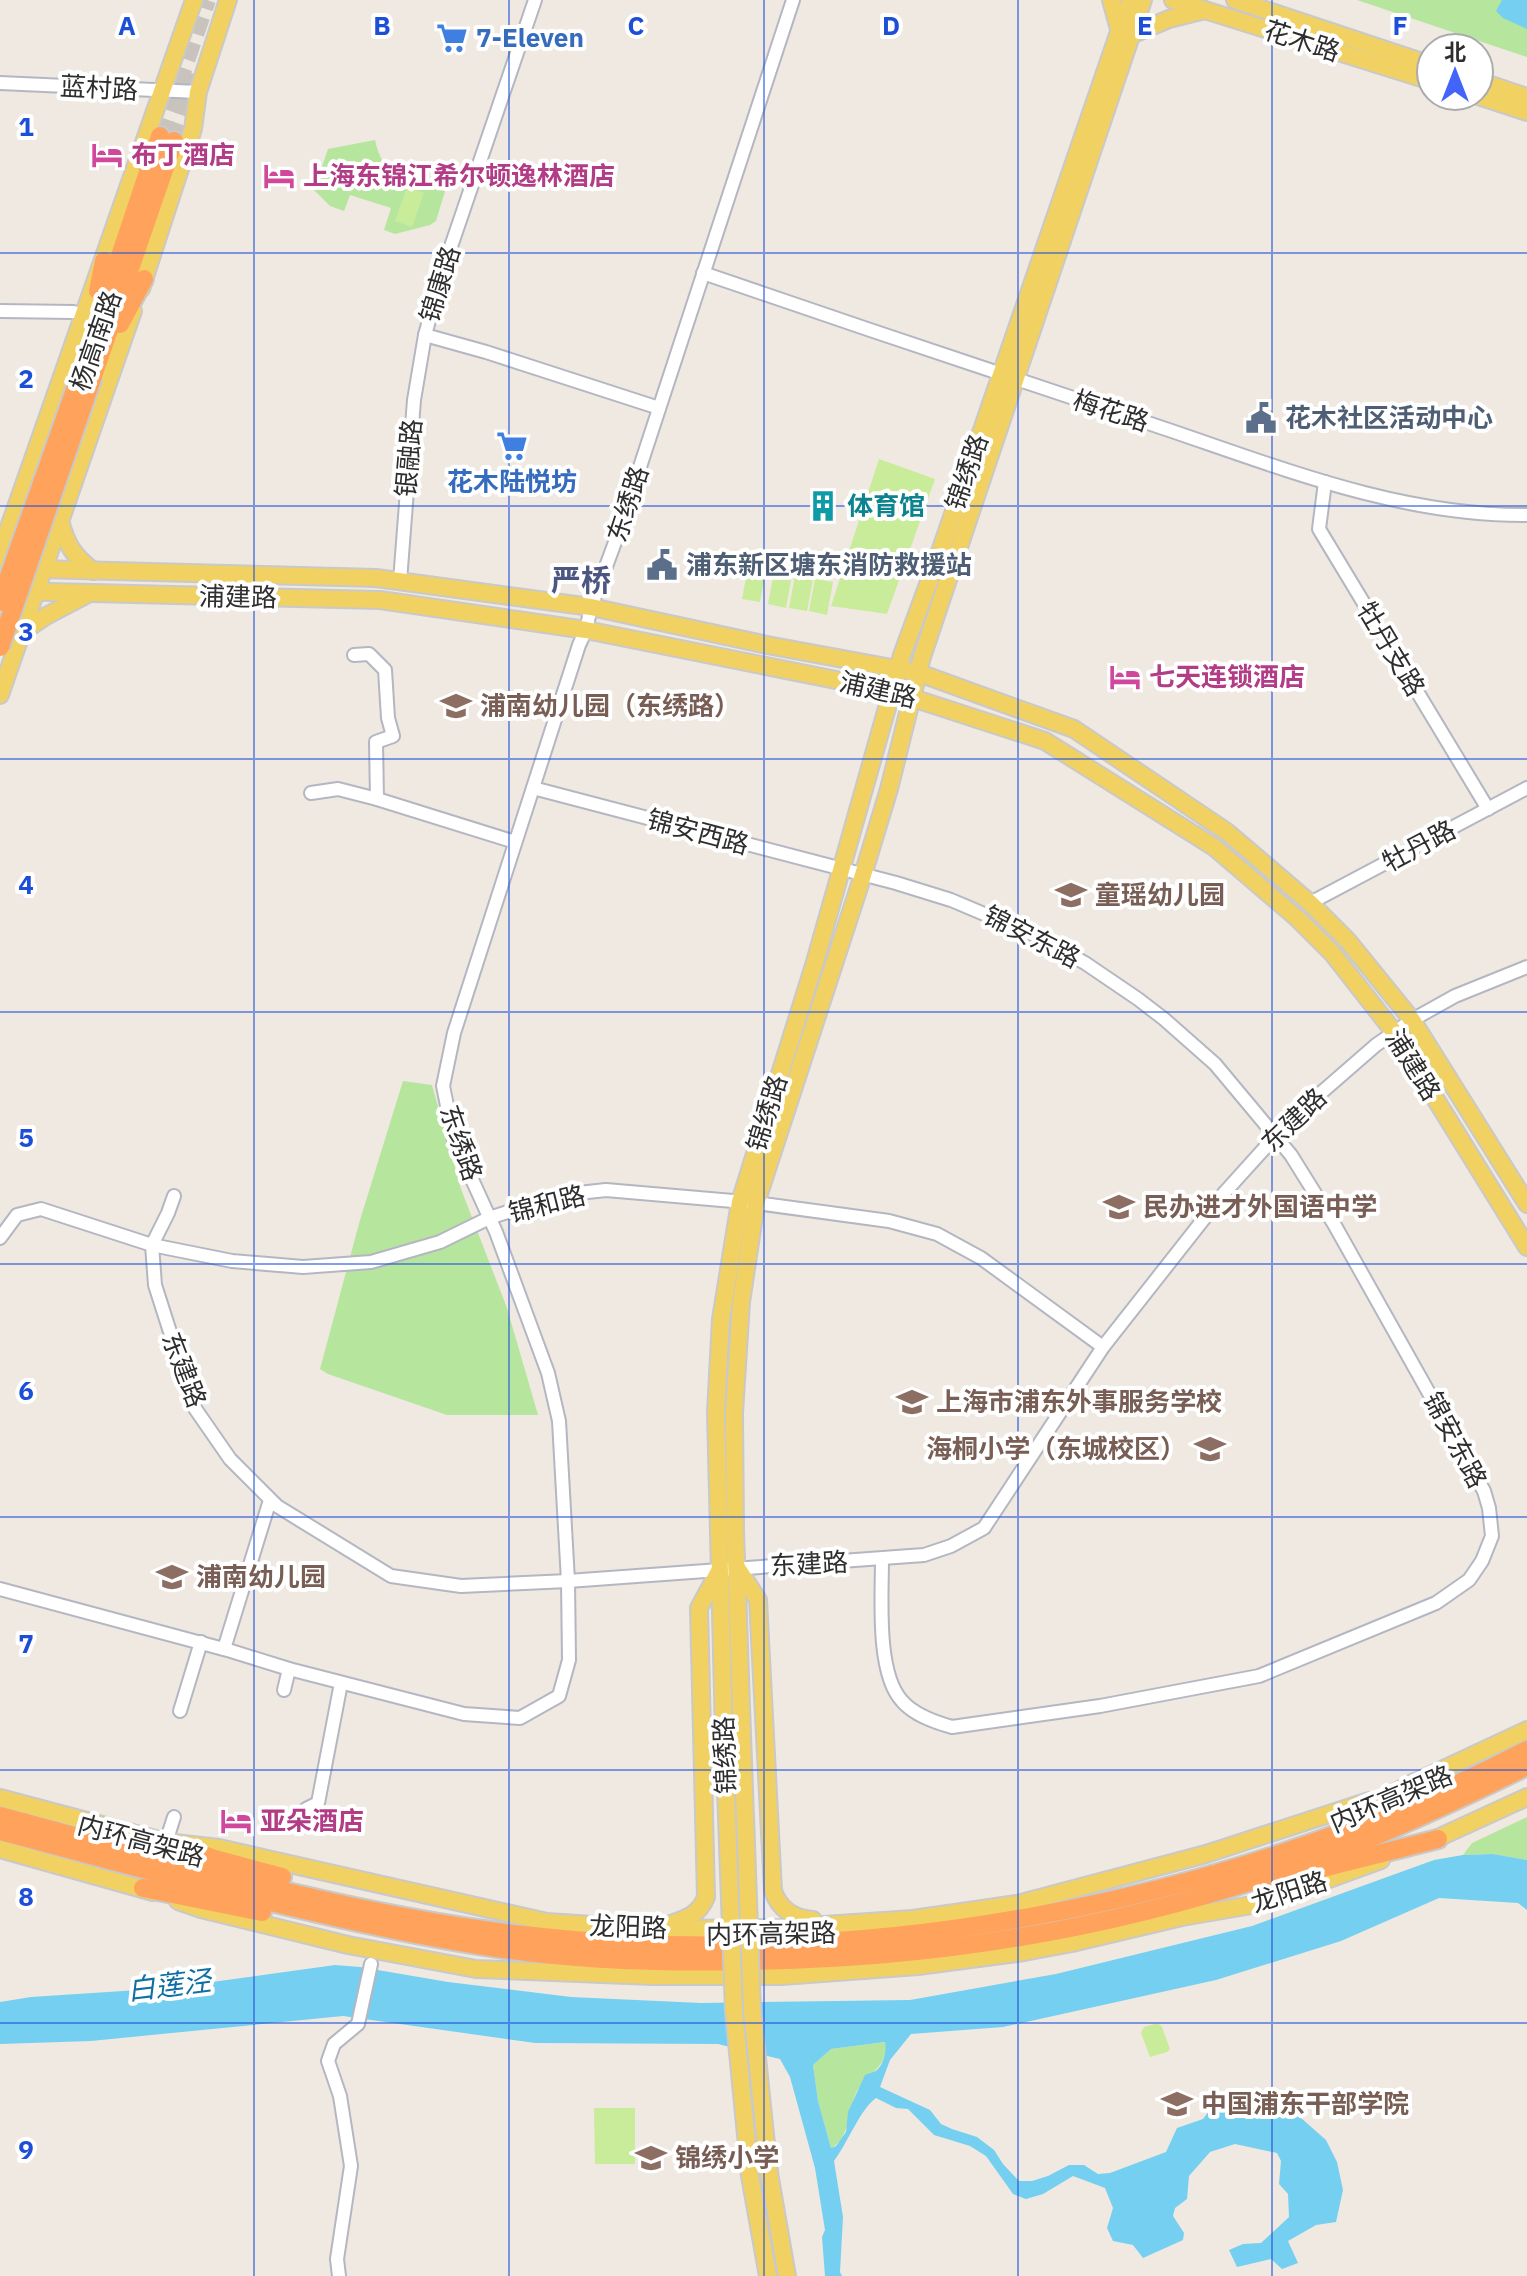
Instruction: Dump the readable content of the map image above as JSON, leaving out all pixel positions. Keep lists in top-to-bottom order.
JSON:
{
  "streets": {
    "highway": ["杨高南路", "内环高架路"],
    "main road": [
      "花木路",
      "锦绣路",
      "浦建路",
      "龙阳路"
    ],
    "street": [
      "蓝村路",
      "锦康路",
      "梅花路",
      "银融路",
      "东绣路",
      "牡丹支路",
      "锦安西路",
      "牡丹路",
      "锦安东路",
      "东建路",
      "锦和路"
    ]
  },
  "crossings": [
    ["蓝村路", "杨高南路"],
    ["锦康路", "银融路"],
    ["锦康路", "东绣路"],
    ["杨高南路", "浦建路"],
    ["梅花路", "锦绣路"],
    ["梅花路", "东绣路"],
    ["梅花路", "牡丹支路"],
    ["银融路", "浦建路"],
    ["锦绣路", "浦建路"],
    ["锦绣路", "锦安西路"],
    ["锦绣路", "锦安东路"],
    ["锦绣路", "东建路"],
    ["锦绣路", "锦和路"],
    ["东绣路", "浦建路"],
    ["东绣路", "锦安西路"],
    ["东绣路", "东建路"],
    ["东绣路", "锦和路"],
    ["浦建路", "牡丹路"],
    ["浦建路", "东建路"],
    ["牡丹支路", "牡丹路"],
    ["锦安西路", "锦安东路"],
    ["锦安东路", "东建路"],
    ["东建路", "锦和路"],
    ["内环高架路", "龙阳路"]
  ],
  "districts": ["严桥"],
  "water": ["白莲泾"],
  "places": {
    "supermarket": ["7-Eleven", "花木陆悦坊"],
    "hotel": [
      "布丁酒店",
      "上海东锦江希尔顿逸林酒店",
      "七天连锁酒店",
      "亚朵酒店"
    ],
    "public building": ["花木社区活动中心", "浦东新区塘东消防救援站"],
    "building": ["体育馆"],
    "school or university": [
      "浦南幼儿园（东绣路）",
      "童瑶幼儿园",
      "民办进才外国语中学",
      "上海市浦东外事服务学校",
      "海桐小学（东城校区）",
      "浦南幼儿园",
      "中国浦东干部学院",
      "锦绣小学"
    ]
  },
  "north": "top",
  "grid": {
    "columns": [
      "A",
      "B",
      "C",
      "D",
      "E",
      "F"
    ],
    "rows": [
      "1",
      "2",
      "3",
      "4",
      "5",
      "6",
      "7",
      "8",
      "9"
    ]
  }
}
